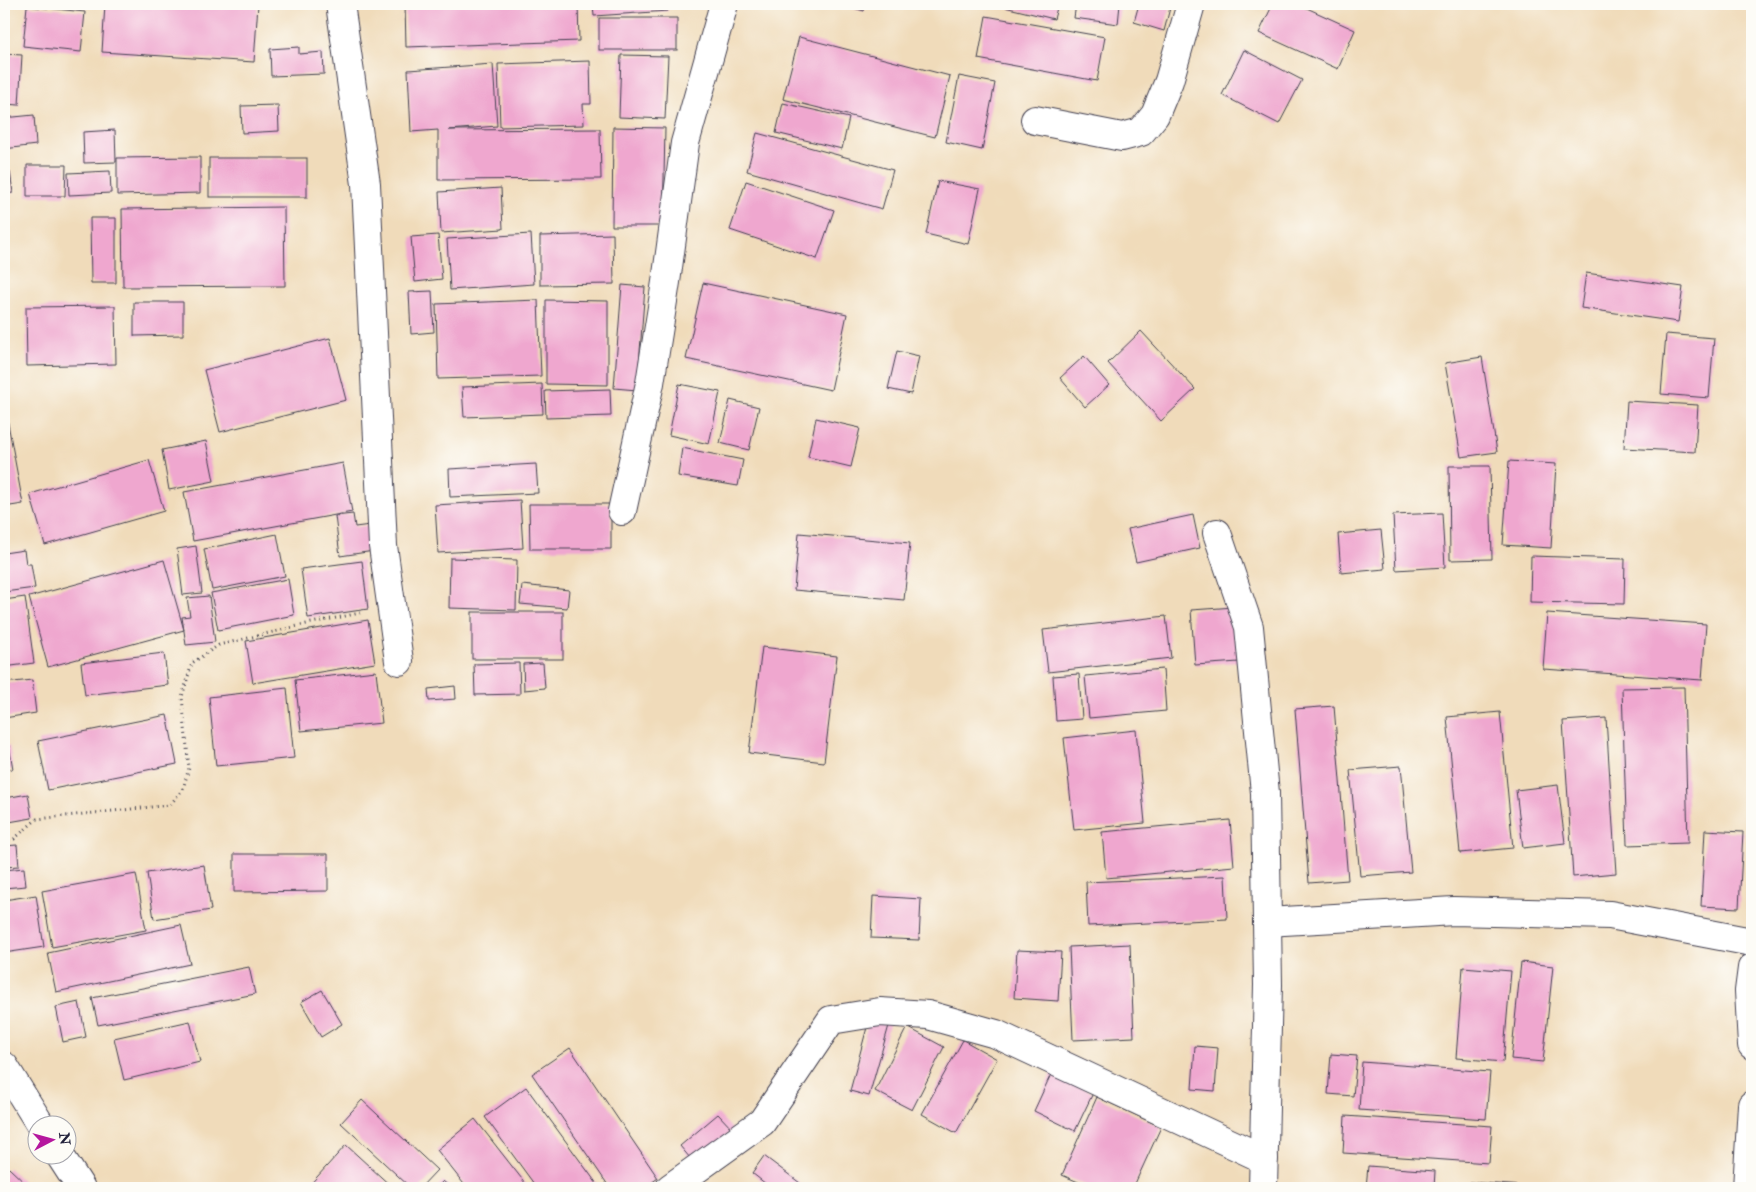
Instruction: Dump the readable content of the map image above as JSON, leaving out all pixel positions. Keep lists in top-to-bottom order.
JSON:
{
  "north": "right"
}
